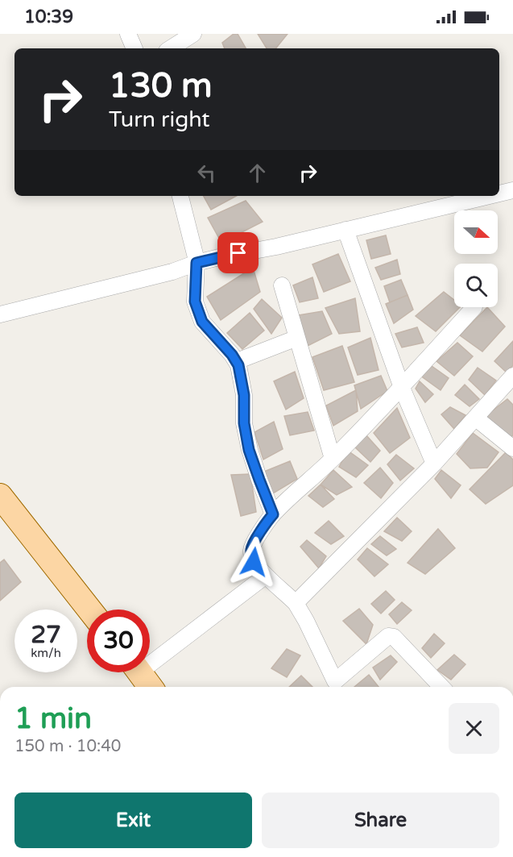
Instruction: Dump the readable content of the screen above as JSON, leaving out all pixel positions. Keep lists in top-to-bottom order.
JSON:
{
  "north": "right",
  "page": {
    "status": "10:39",
    "turn": ["130 m", "Turn right"],
    "speed": "27 km/h",
    "limit": "30",
    "heading": ["1 min", "150 m · 10:40"],
    "buttons": ["Exit", "Share"]
  }
}
